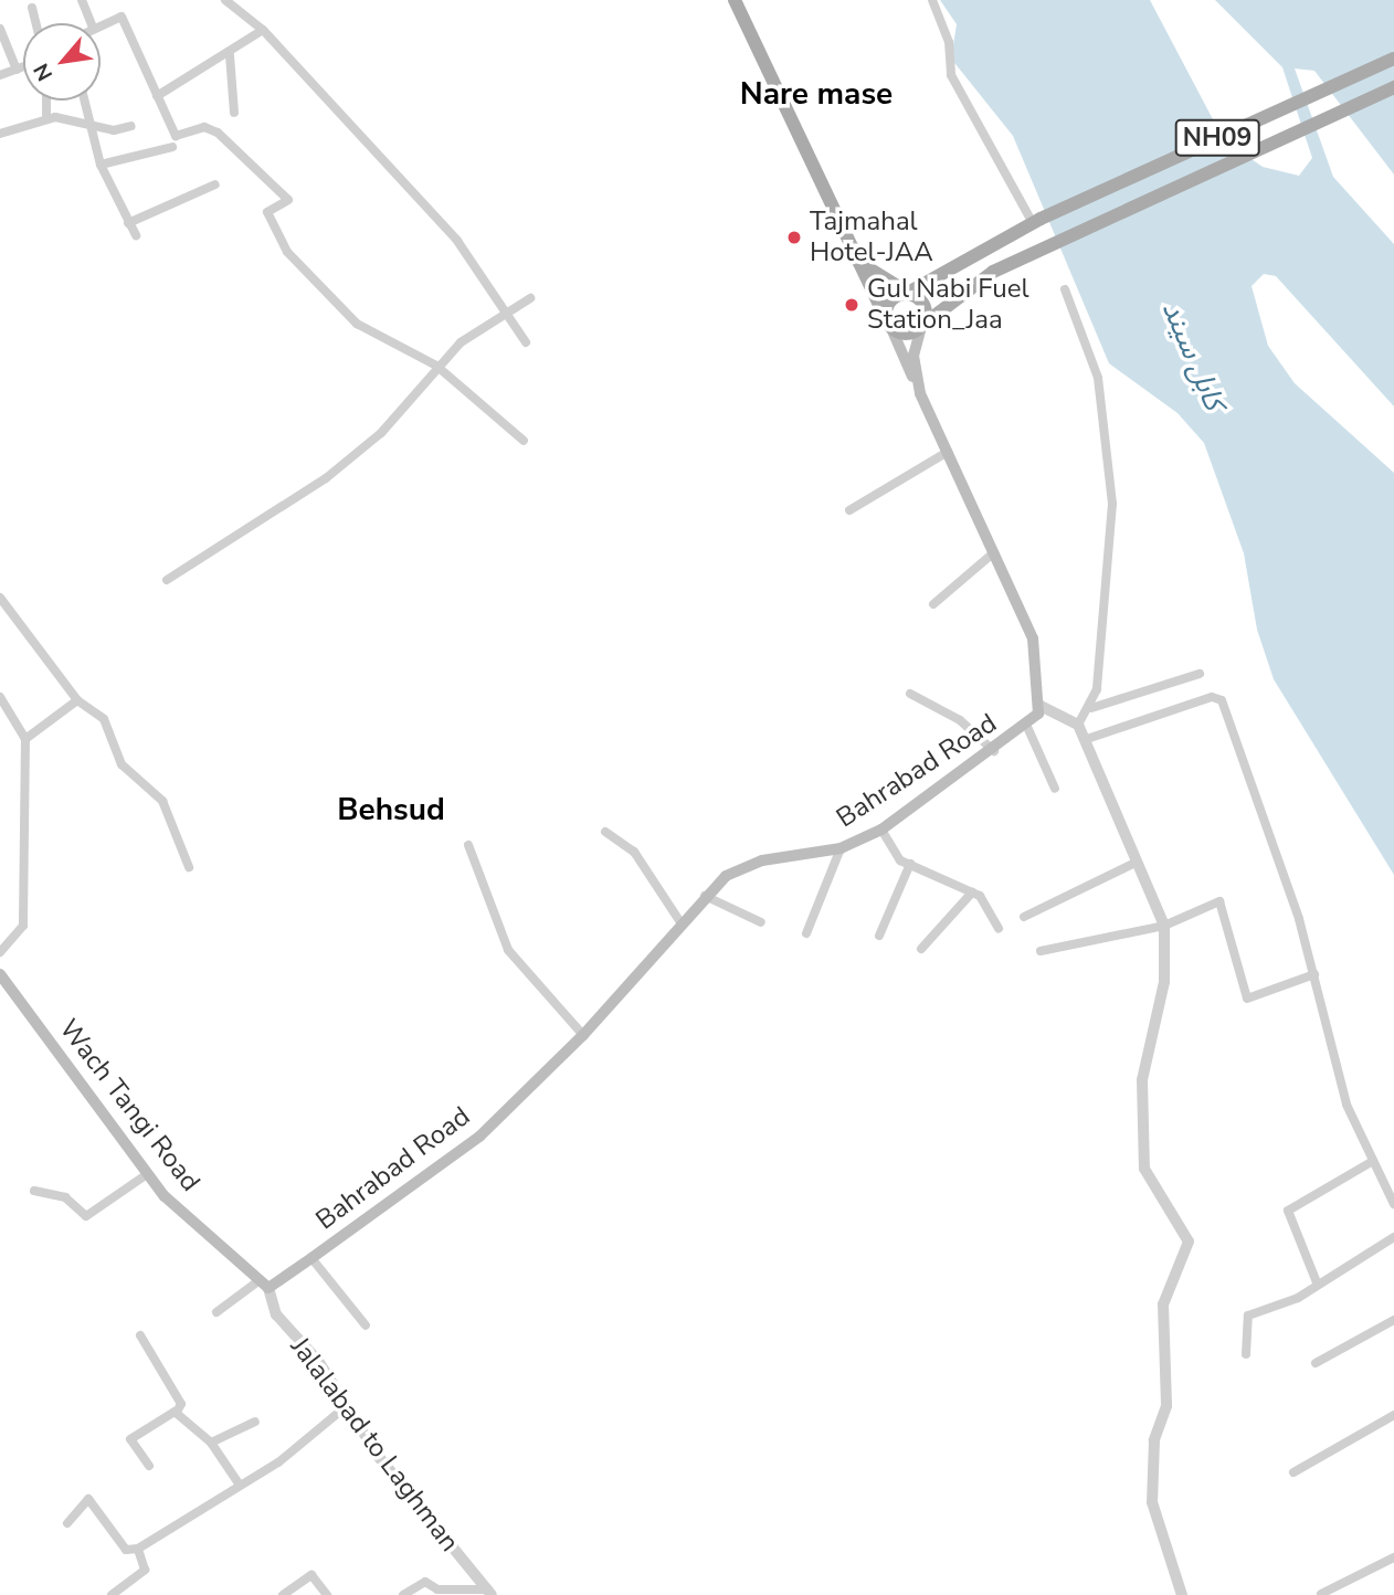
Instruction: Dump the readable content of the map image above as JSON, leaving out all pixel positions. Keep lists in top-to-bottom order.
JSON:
{
  "streets": {
    "main road": ["NH09", "Bahrabad Road", "Wach Tangi Road"],
    "street": ["Jalalabad to Laghman"]
  },
  "crossings": [
    ["Bahrabad Road", "Wach Tangi Road"],
    ["Bahrabad Road", "Jalalabad to Laghman"],
    ["Wach Tangi Road", "Jalalabad to Laghman"]
  ],
  "districts": ["Nare mase", "Behsud"],
  "water": ["کابل سيند"],
  "places": ["Tajmahal Hotel-JAA", "Gul Nabi Fuel Station_Jaa"],
  "north": "bottom left"
}
